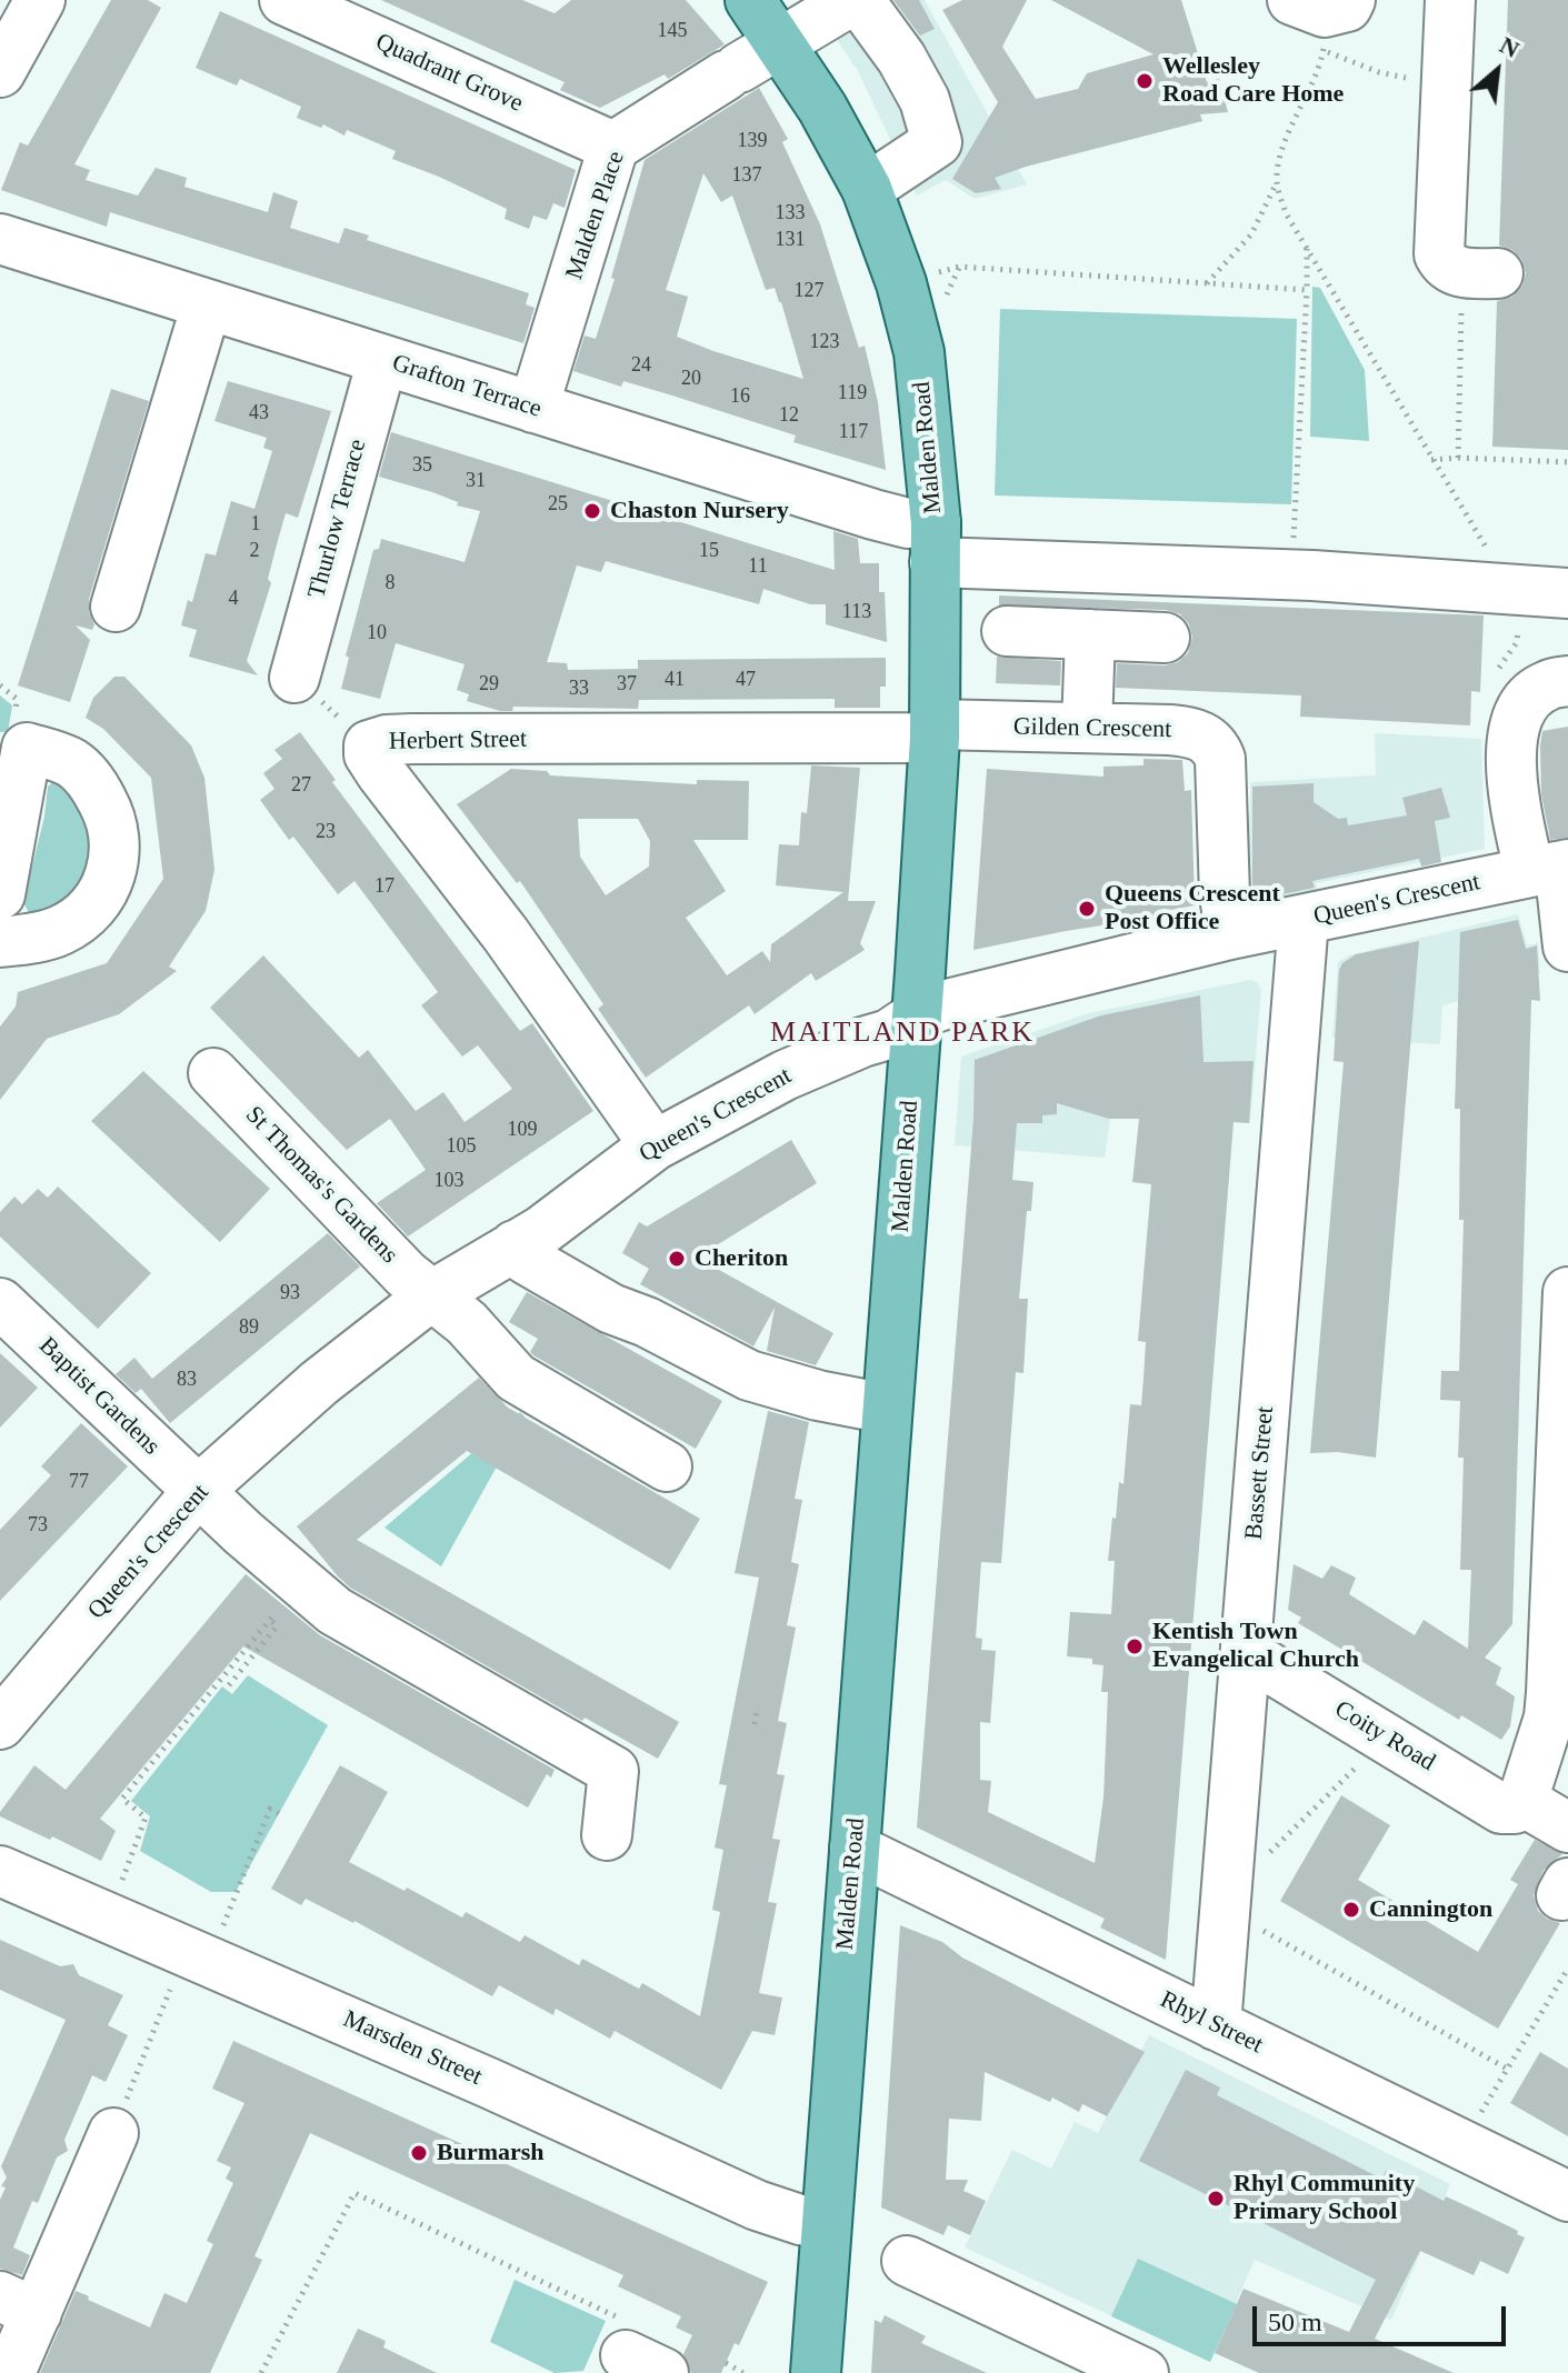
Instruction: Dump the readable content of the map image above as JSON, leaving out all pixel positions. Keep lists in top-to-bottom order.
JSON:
{
  "streets": {
    "main road": ["Malden Road"],
    "street": [
      "Quadrant Grove",
      "Malden Place",
      "Grafton Terrace",
      "Thurlow Terrace",
      "Gilden Crescent",
      "Herbert Street",
      "Queen's Crescent",
      "St Thomas's Gardens",
      "Baptist Gardens",
      "Bassett Street",
      "Coity Road",
      "Rhyl Street",
      "Marsden Street"
    ]
  },
  "crossings": [
    ["Quadrant Grove", "Malden Place"],
    ["Malden Place", "Grafton Terrace"],
    ["Malden Place", "Malden Road"],
    ["Grafton Terrace", "Malden Road"],
    ["Grafton Terrace", "Thurlow Terrace"],
    ["Malden Road", "Gilden Crescent"],
    ["Malden Road", "Herbert Street"],
    ["Malden Road", "Queen's Crescent"],
    ["Malden Road", "Rhyl Street"],
    ["Malden Road", "Marsden Street"],
    ["Gilden Crescent", "Herbert Street"],
    ["Gilden Crescent", "Queen's Crescent"],
    ["Herbert Street", "Queen's Crescent"],
    ["Queen's Crescent", "St Thomas's Gardens"],
    ["Queen's Crescent", "Baptist Gardens"],
    ["Queen's Crescent", "Bassett Street"],
    ["Bassett Street", "Coity Road"],
    ["Bassett Street", "Rhyl Street"]
  ],
  "districts": ["MAITLAND PARK"],
  "places": [
    "Wellesley Road Care Home",
    "Chaston Nursery",
    "Queens Crescent Post Office",
    "Cheriton",
    "Kentish Town Evangelical Church",
    "Cannington",
    "Burmarsh",
    "Rhyl Community Primary School"
  ],
  "house_numbers": [
    "145",
    "139",
    "137",
    "133",
    "131",
    "127",
    "123",
    "24",
    "20",
    "119",
    "16",
    "43",
    "12",
    "117",
    "35",
    "31",
    "25",
    "1",
    "2",
    "15",
    "11",
    "8",
    "4",
    "113",
    "10",
    "41",
    "47",
    "29",
    "37",
    "33",
    "27",
    "23",
    "17",
    "109",
    "105",
    "103",
    "93",
    "89",
    "83",
    "77",
    "73"
  ],
  "scale_bar": "50 m",
  "north": "top right"
}
